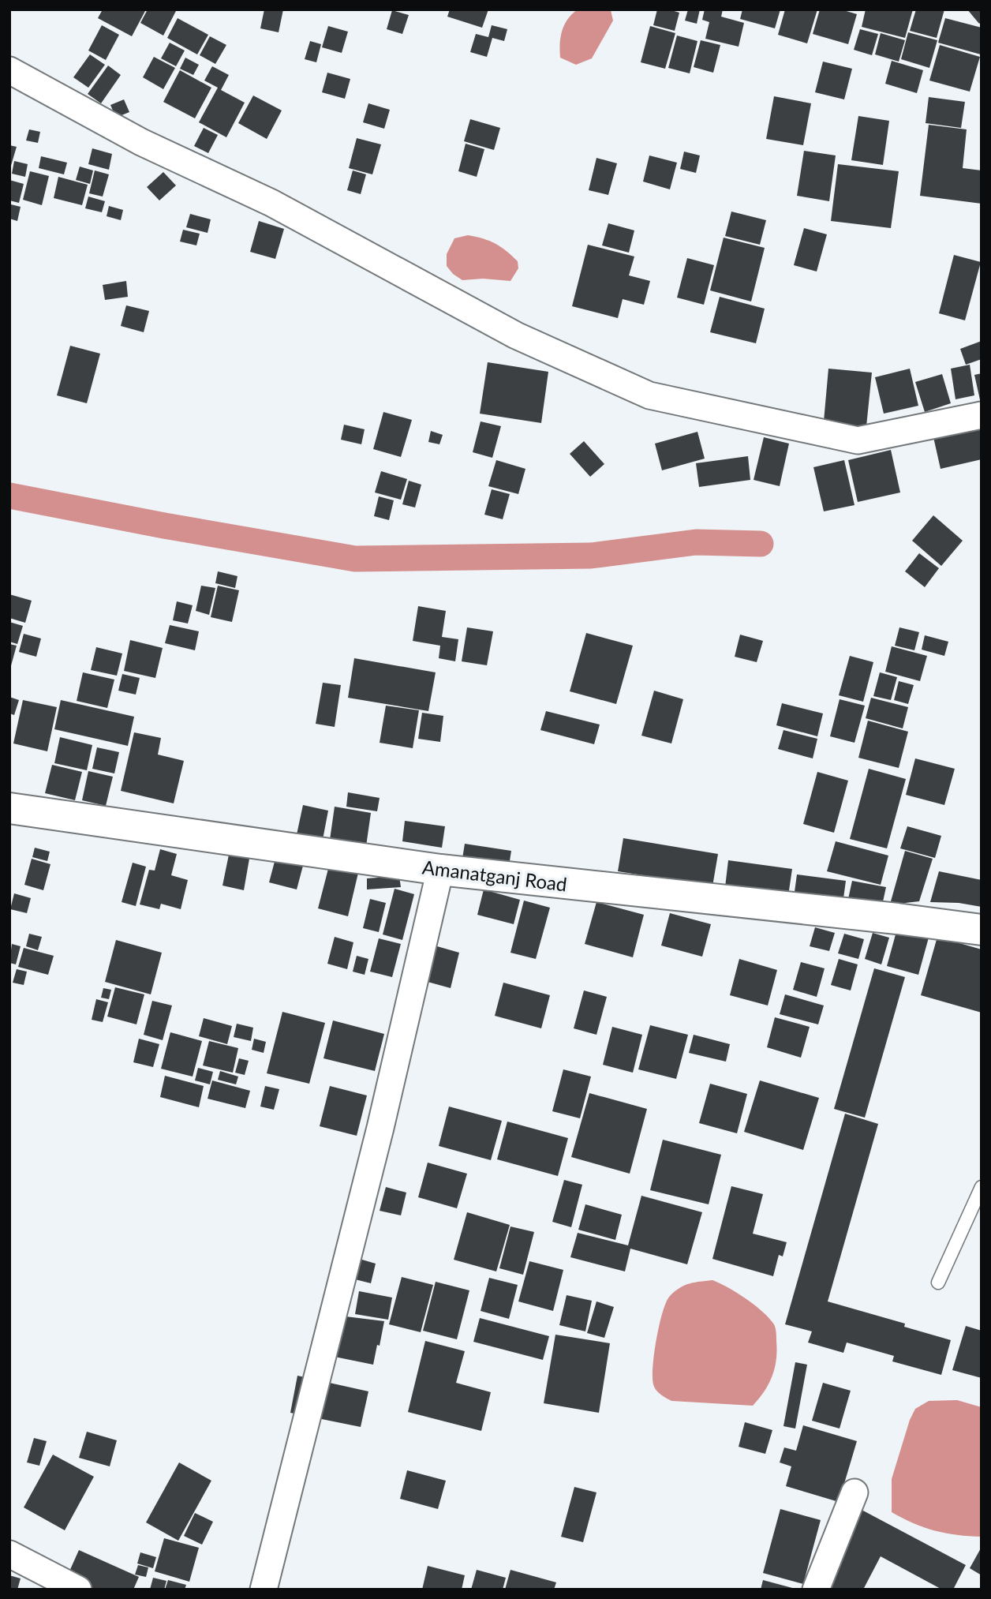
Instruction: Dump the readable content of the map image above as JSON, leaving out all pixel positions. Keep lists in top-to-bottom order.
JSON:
{
  "streets": {
    "main road": ["Amanatganj Road"]
  }
}
